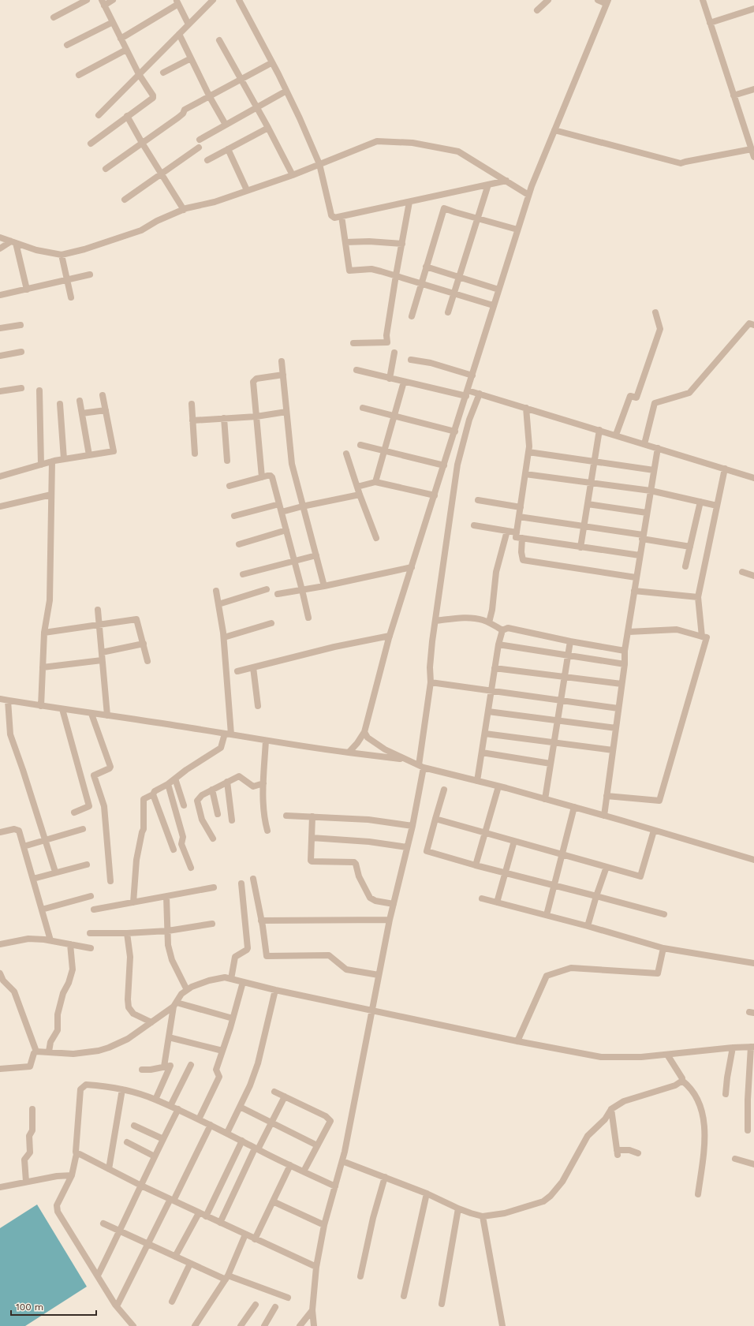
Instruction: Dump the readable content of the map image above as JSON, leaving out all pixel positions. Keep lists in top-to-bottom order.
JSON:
{
  "scale_bar": "100 m"
}
